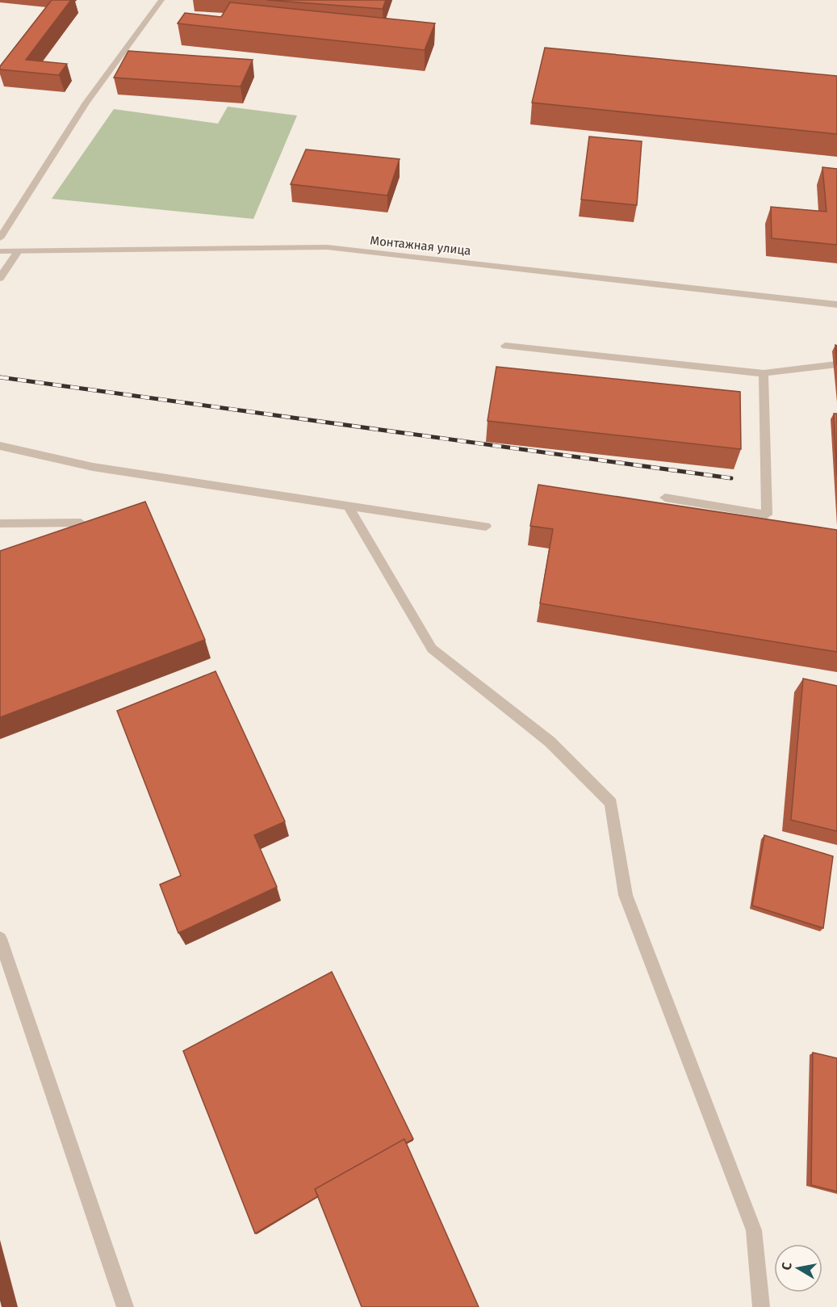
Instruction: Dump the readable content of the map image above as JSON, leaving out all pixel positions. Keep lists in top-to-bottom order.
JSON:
{
  "streets": {
    "street": ["Монтажная улица"]
  },
  "north": "left"
}
